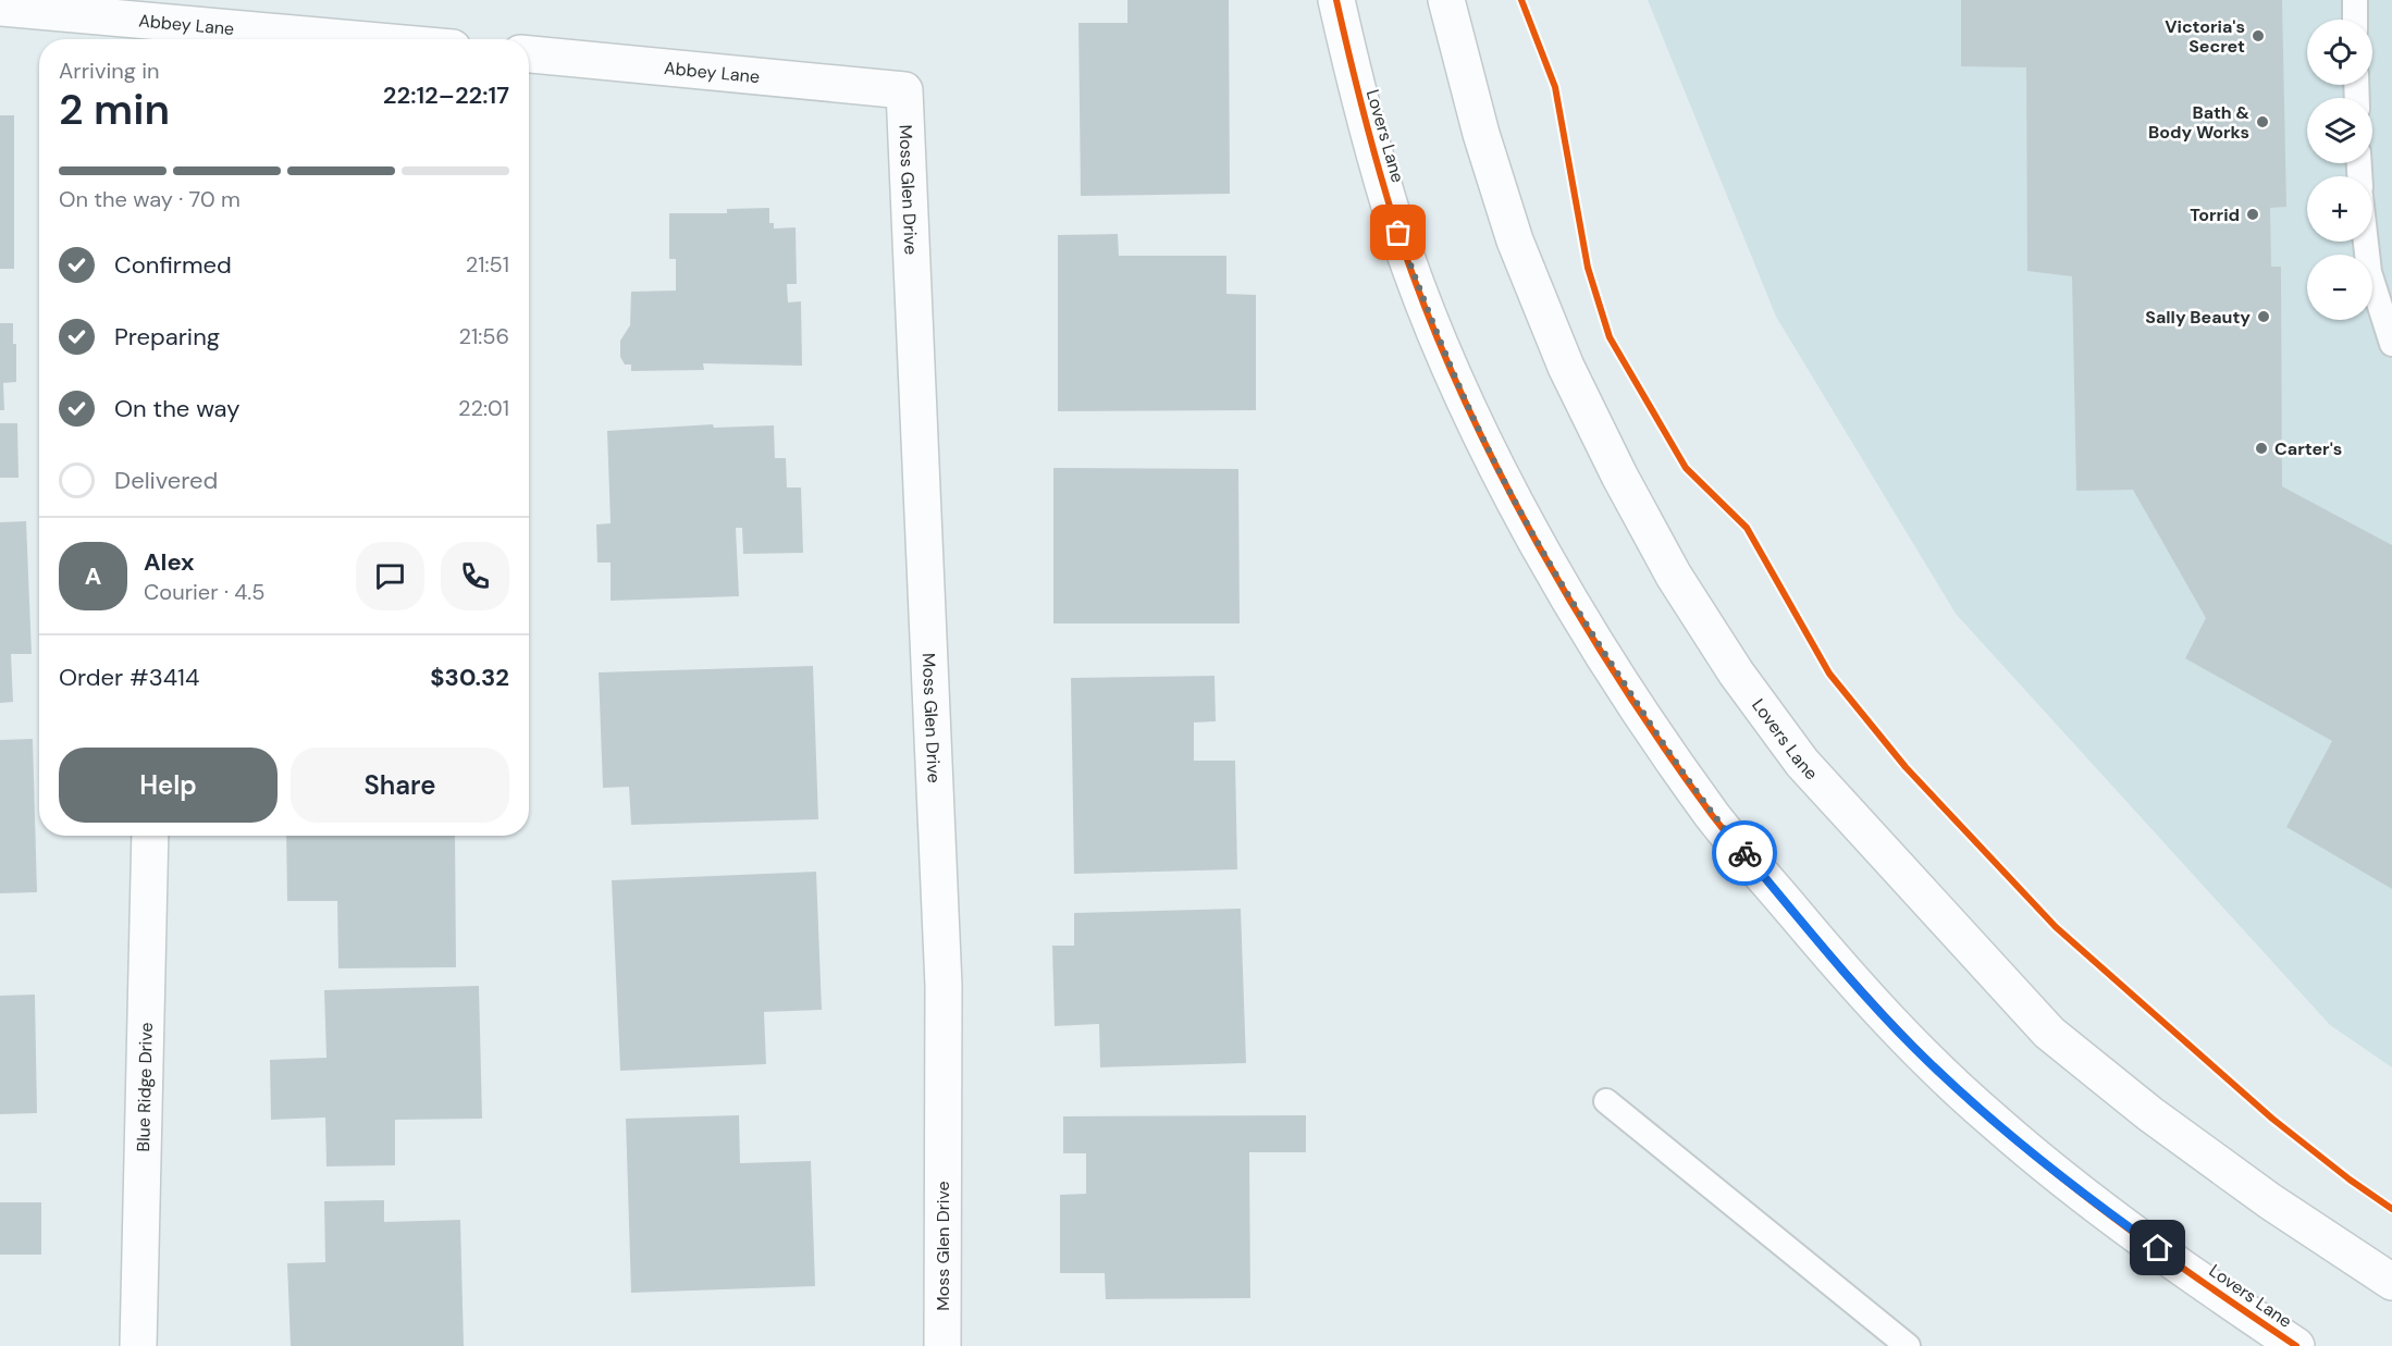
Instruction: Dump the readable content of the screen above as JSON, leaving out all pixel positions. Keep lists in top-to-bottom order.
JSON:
{
  "streets": {
    "street": [
      "Abbey Lane",
      "Lovers Lane",
      "Moss Glen Drive",
      "Blue Ridge Drive"
    ]
  },
  "crossings": [
    ["Abbey Lane", "Moss Glen Drive"]
  ],
  "places": [
    "Victoria's Secret",
    "Bath & Body Works",
    "Torrid",
    "Sally Beauty",
    "Carter's"
  ],
  "page": {
    "map_buttons": ["+", "−"],
    "heading": ["2 min", "Arriving in", "22:12–22:17"],
    "panel": [
      "Alex",
      "Courier · 4.5",
      "Order #3414",
      "$30.32"
    ],
    "bar": "On the way · 70 m",
    "list": [
      ["Confirmed", "21:51"],
      ["Preparing", "21:56"],
      ["On the way", "22:01"],
      "Delivered"
    ],
    "round": "A",
    "buttons": ["Help", "Share"]
  }
}
